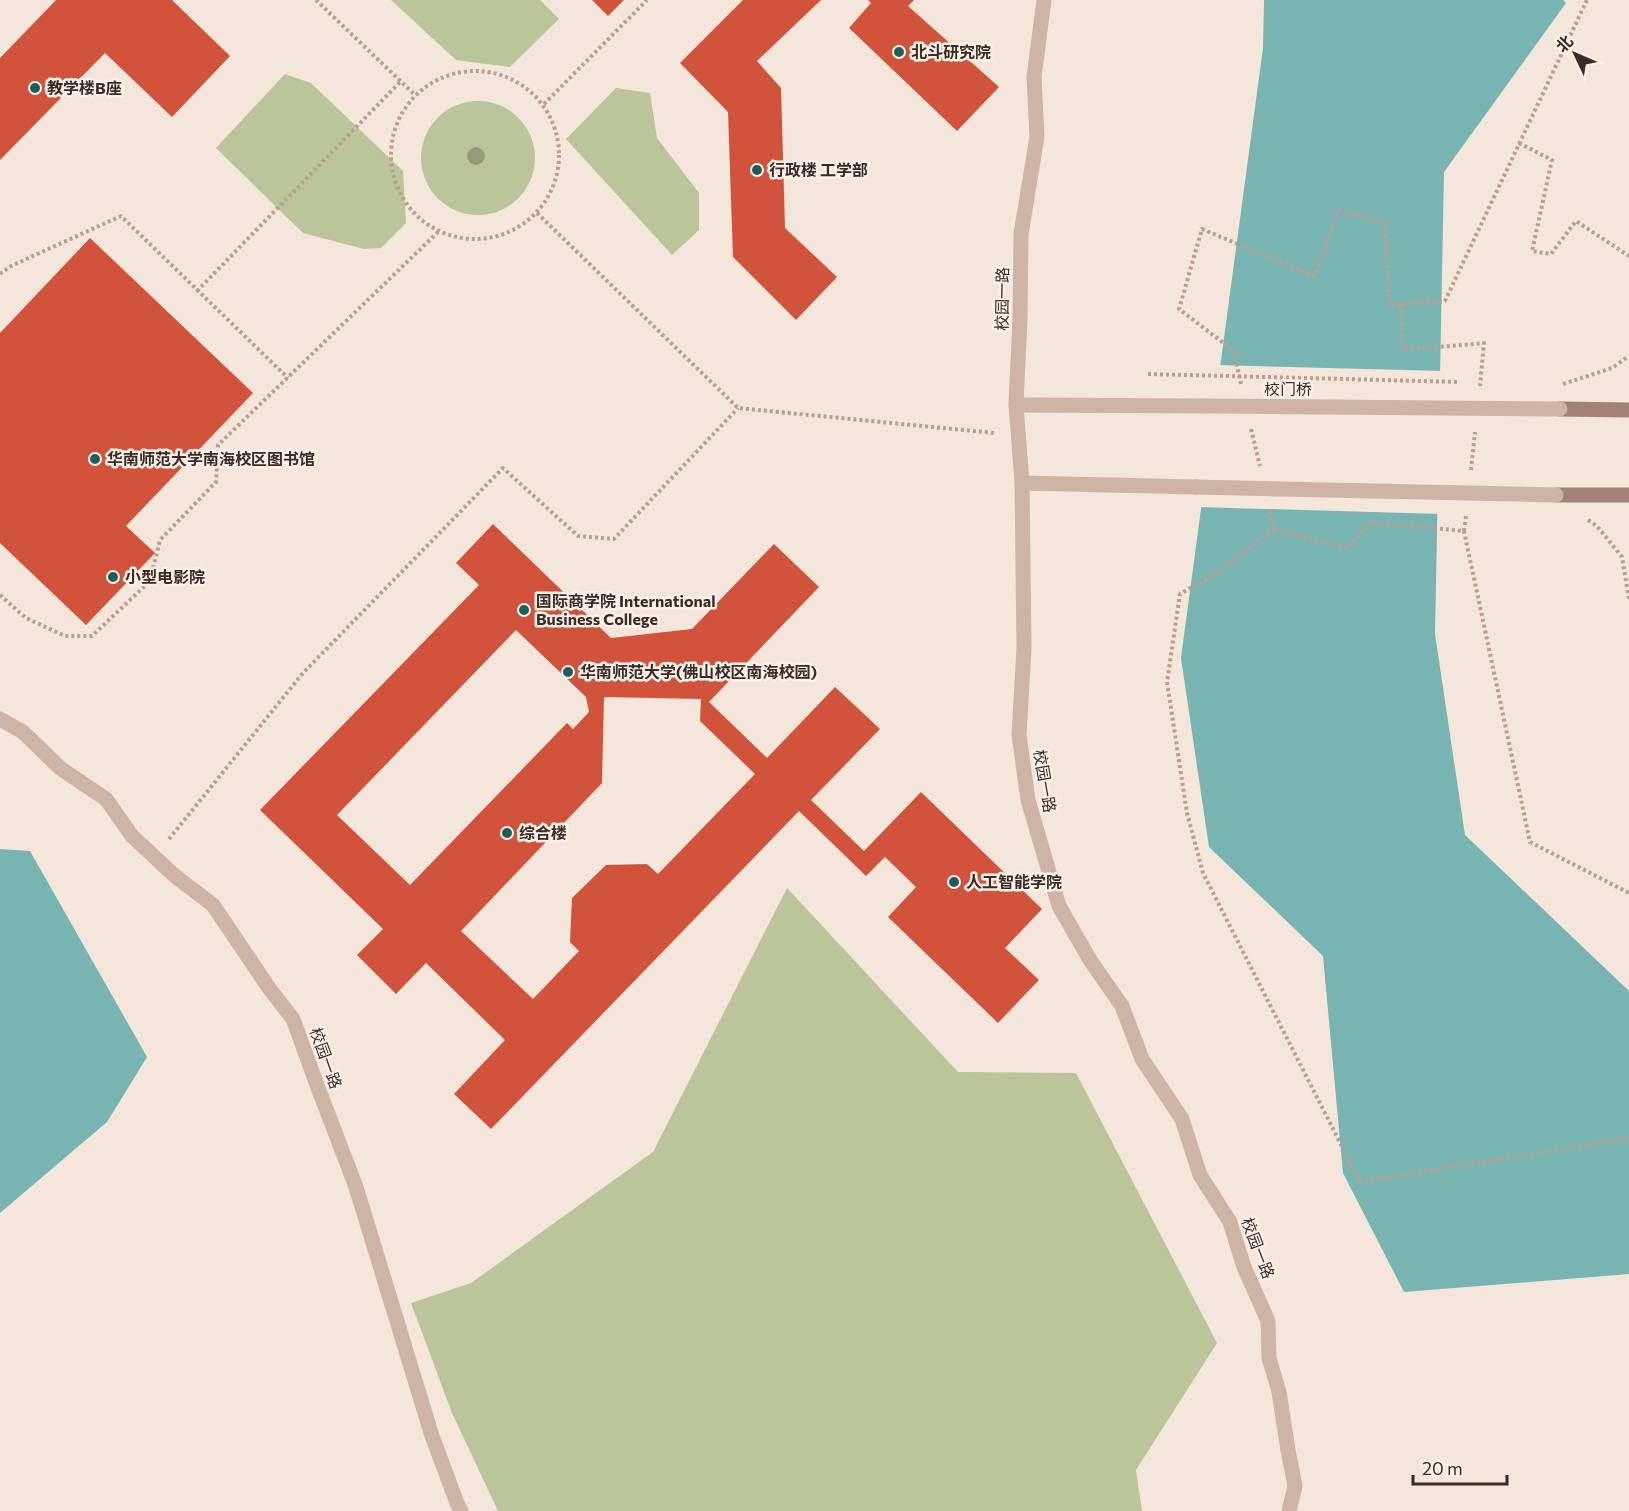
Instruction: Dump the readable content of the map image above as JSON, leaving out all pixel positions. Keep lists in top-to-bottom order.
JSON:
{
  "streets": {
    "street": ["校园一路", "校门桥"]
  },
  "crossings": [
    ["校园一路", "校门桥"]
  ],
  "places": [
    "北斗研究院",
    "教学楼B座",
    "行政楼 工学部",
    "华南师范大学南海校区图书馆",
    "小型电影院",
    "国际商学院 International Business College",
    "华南师范大学(佛山校区南海校园)",
    "综合楼",
    "人工智能学院"
  ],
  "scale_bar": "20 m",
  "north": "top left"
}
